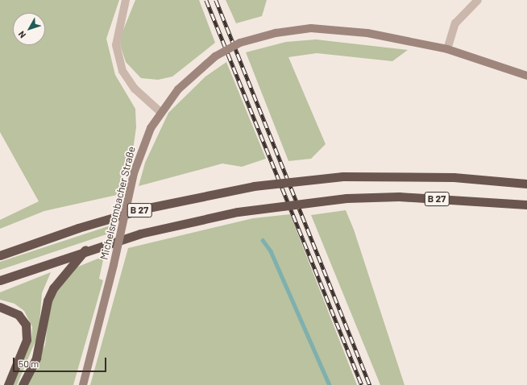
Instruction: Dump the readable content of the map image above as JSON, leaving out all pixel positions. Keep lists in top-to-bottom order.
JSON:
{
  "streets": {
    "highway": ["B 27"],
    "main road": ["Michelsrombacher Straße"]
  },
  "scale_bar": "50 m",
  "north": "bottom left"
}
